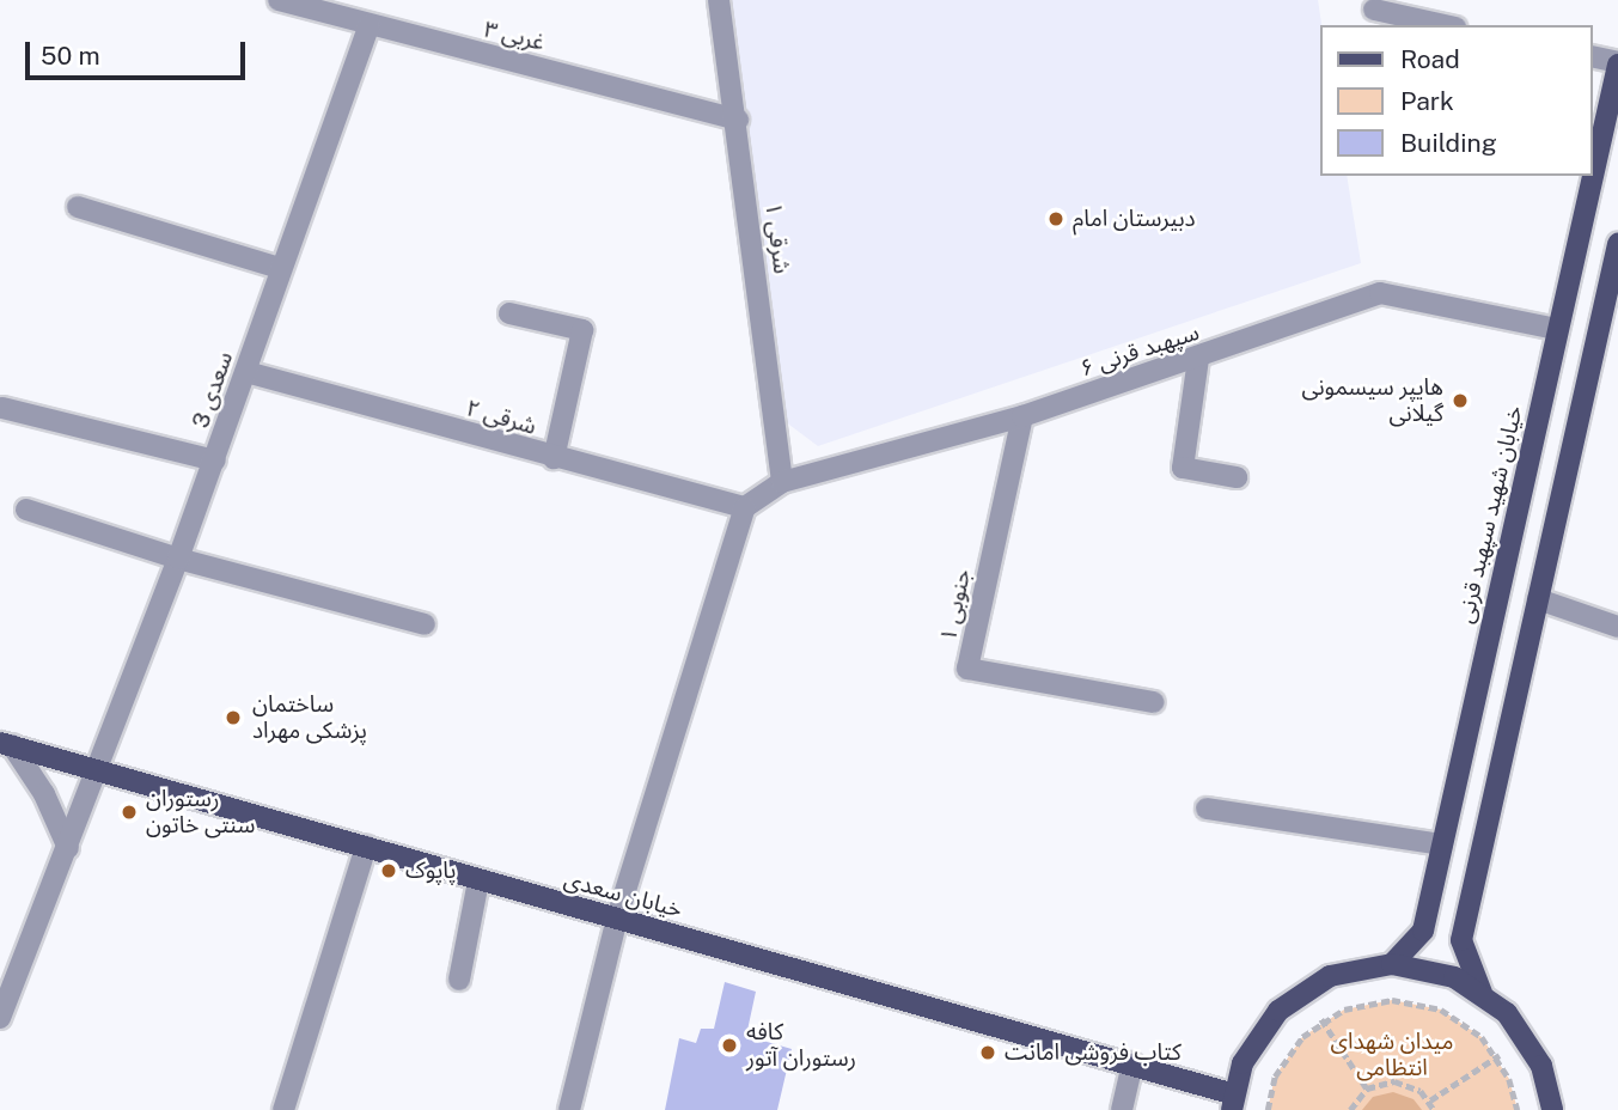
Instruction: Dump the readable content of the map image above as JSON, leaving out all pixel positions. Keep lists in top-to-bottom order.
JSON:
{
  "streets": {
    "main road": ["خیابان شهید سپهبد قرنی", "خیابان سعدی"],
    "street": [
      "۳ غربی",
      "شرقی ۱",
      "سپهبد قرنی ۶",
      "سعدی 3",
      "شرقی ۲",
      "۱ جنوبی"
    ]
  },
  "crossings": [
    ["۳ غربی", "شرقی ۱"],
    ["۳ غربی", "سعدی 3"],
    ["شرقی ۱", "سپهبد قرنی ۶"],
    ["سپهبد قرنی ۶", "شرقی ۲"],
    ["سپهبد قرنی ۶", "خیابان شهید سپهبد قرنی"],
    ["سپهبد قرنی ۶", "۱ جنوبی"],
    ["سعدی 3", "شرقی ۲"],
    ["سعدی 3", "خیابان سعدی"]
  ],
  "parks": ["میدان شهدای انتظامی"],
  "places": [
    "دبیرستان امام",
    "هایپر سیسمونی گیلانی",
    "ساختمان پزشکی مهراد",
    "رستوران سنتی خاتون",
    "پاپوک",
    "کافه رستوران آتور",
    "کتاب فروشی امانت"
  ],
  "legend": ["Road", "Park", "Building"],
  "scale_bar": "50 m"
}
